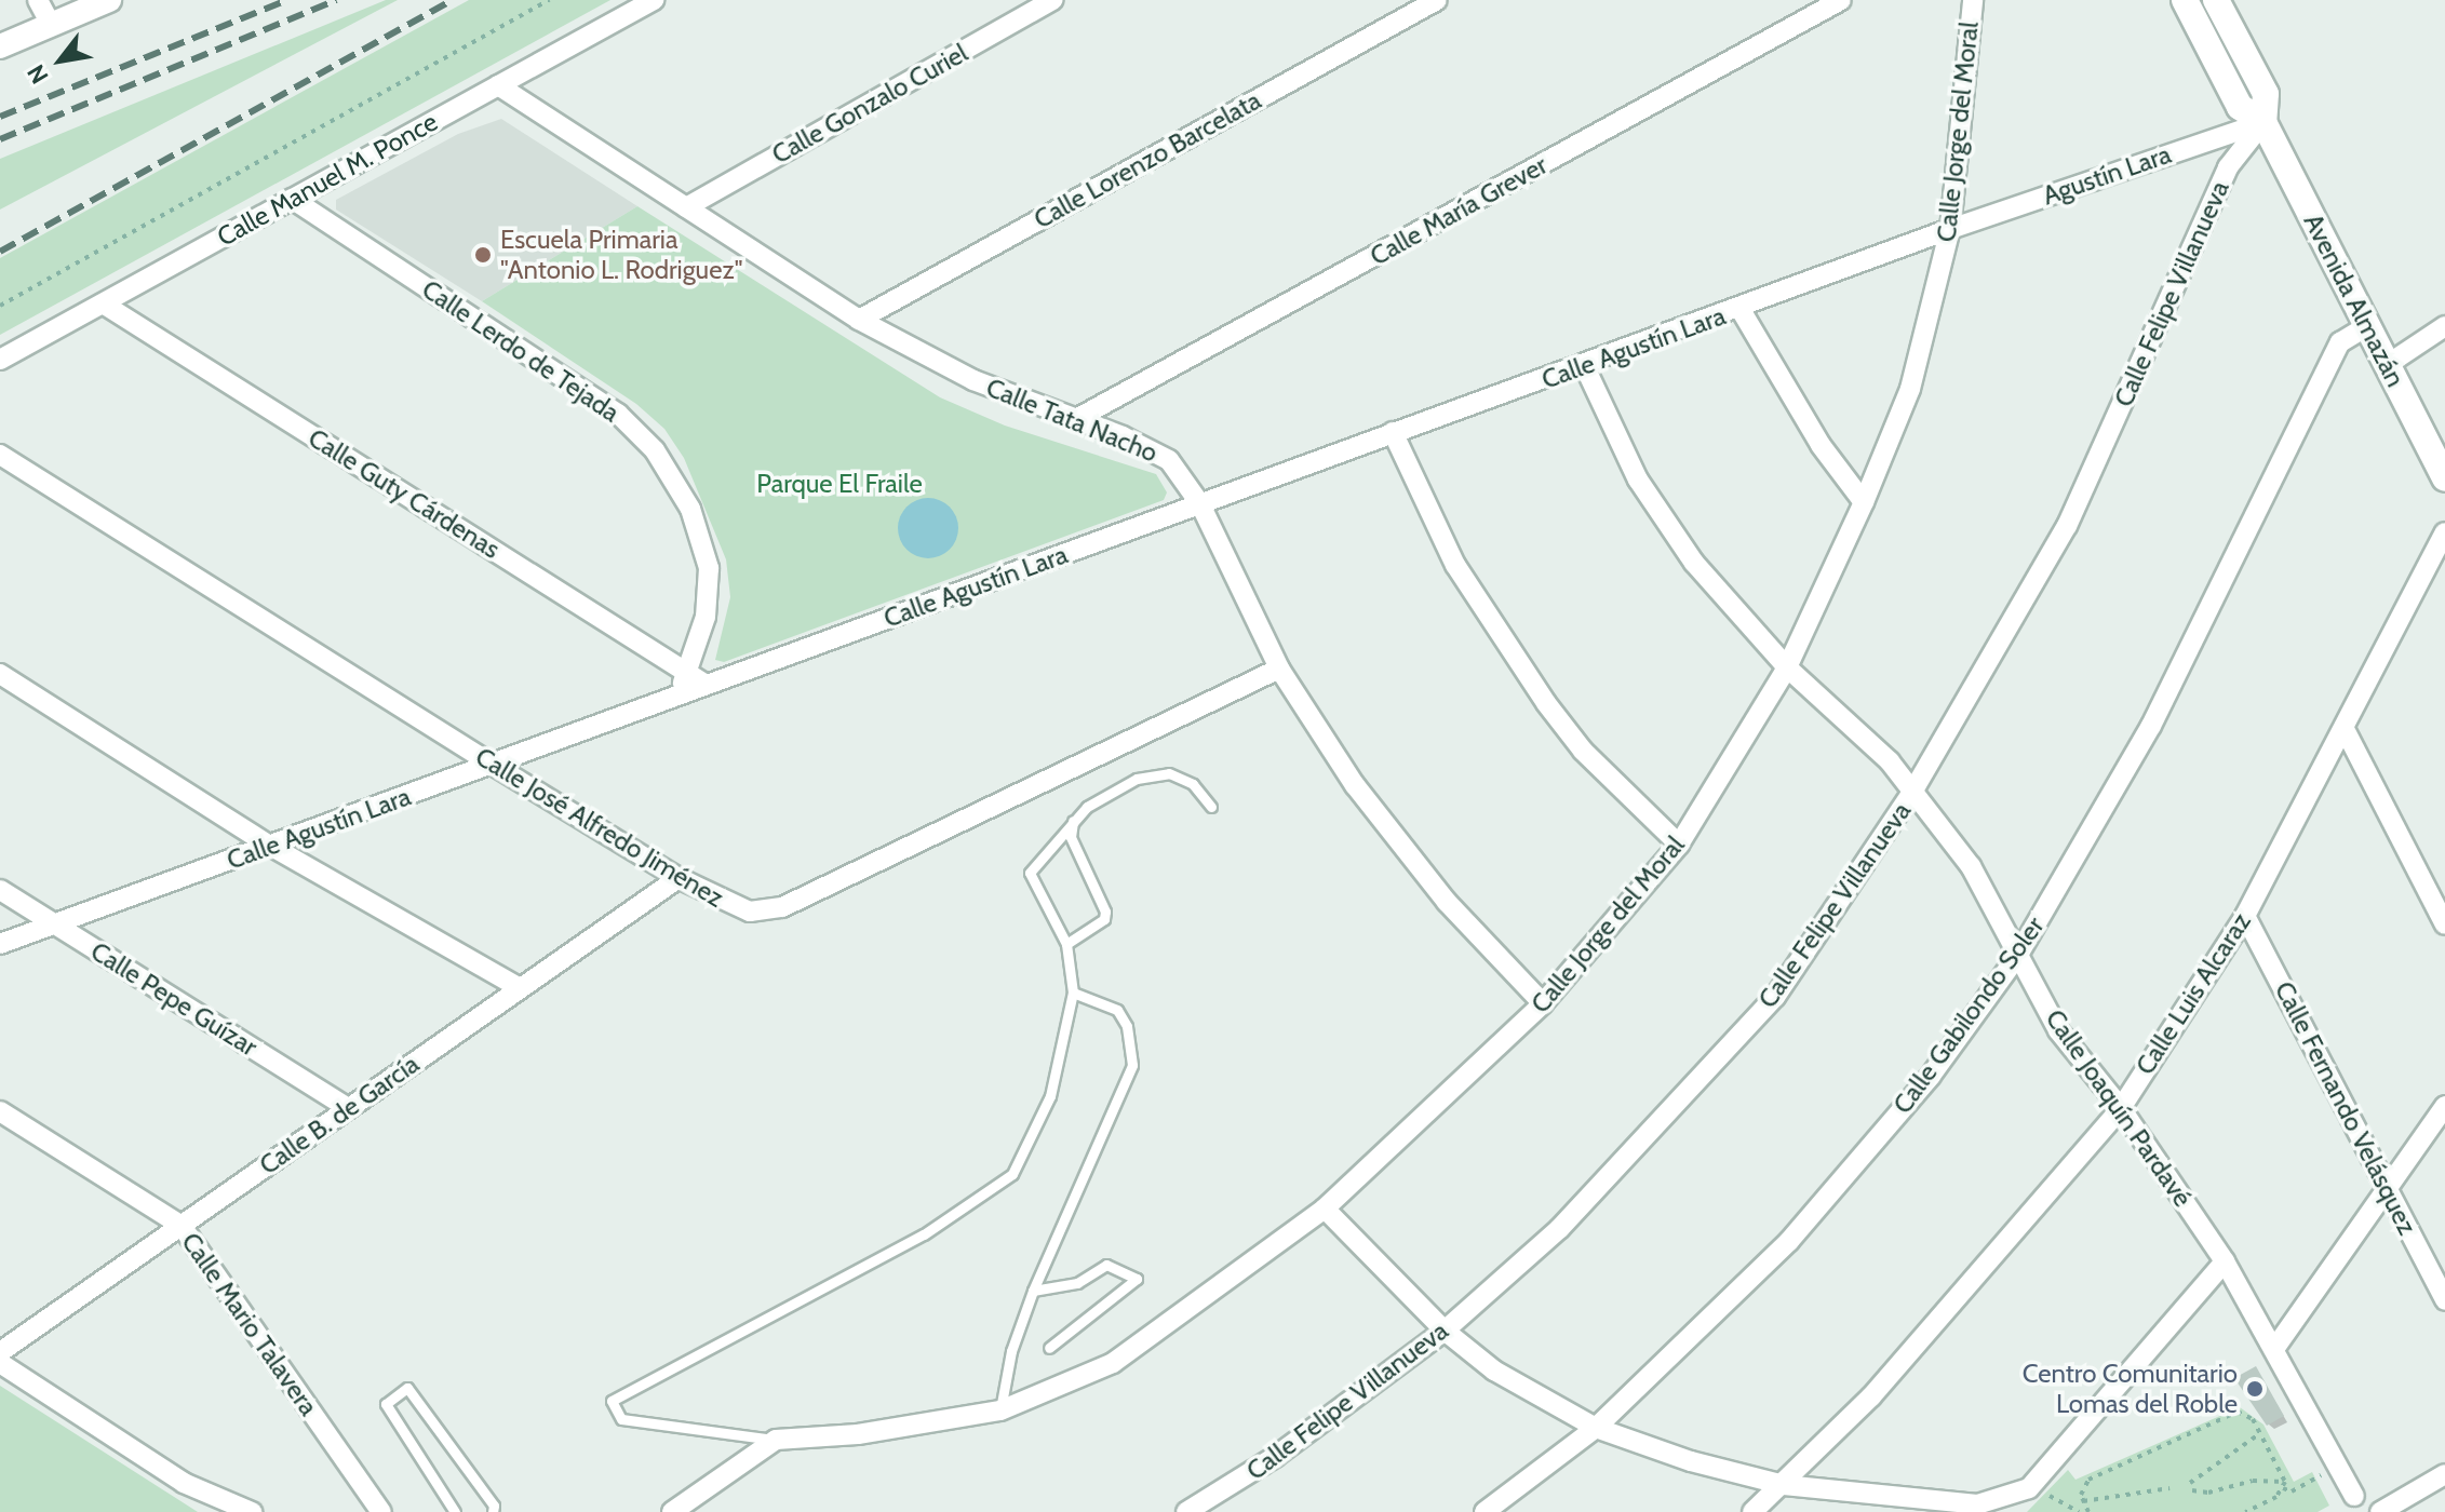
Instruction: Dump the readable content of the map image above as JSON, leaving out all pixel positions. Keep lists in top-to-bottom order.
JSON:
{
  "streets": {
    "main road": ["Avenida Almazán"],
    "street": [
      "Calle Gonzalo Curiel",
      "Calle Jorge del Moral",
      "Calle Lorenzo Barcelata",
      "Agustín Lara",
      "Calle Manuel M. Ponce",
      "Calle María Grever",
      "Calle Felipe Villanueva",
      "Calle Agustín Lara",
      "Calle Lerdo de Tejada",
      "Calle Tata Nacho",
      "Calle Guty Cárdenas",
      "Calle José Alfredo Jiménez",
      "Calle Luis Alcaraz",
      "Calle Pepe Guízar",
      "Calle Gabilondo Soler",
      "Calle Joaquín Pardavé",
      "Calle Fernando Velásquez",
      "Calle B. de García",
      "Calle Mario Talavera"
    ]
  },
  "crossings": [
    ["Calle Gonzalo Curiel", "Calle Tata Nacho"],
    ["Calle Jorge del Moral", "Agustín Lara"],
    ["Calle Jorge del Moral", "Calle Agustín Lara"],
    ["Calle Jorge del Moral", "Calle Tata Nacho"],
    ["Calle Jorge del Moral", "Calle Joaquín Pardavé"],
    ["Calle Lorenzo Barcelata", "Calle Tata Nacho"],
    ["Agustín Lara", "Calle Felipe Villanueva"],
    ["Agustín Lara", "Avenida Almazán"],
    ["Agustín Lara", "Calle Agustín Lara"],
    ["Calle Manuel M. Ponce", "Calle Lerdo de Tejada"],
    ["Calle Manuel M. Ponce", "Calle Tata Nacho"],
    ["Calle Manuel M. Ponce", "Calle Guty Cárdenas"],
    ["Calle María Grever", "Calle Tata Nacho"],
    ["Calle Felipe Villanueva", "Avenida Almazán"],
    ["Calle Felipe Villanueva", "Calle Joaquín Pardavé"],
    ["Avenida Almazán", "Calle Gabilondo Soler"],
    ["Calle Agustín Lara", "Calle Lerdo de Tejada"],
    ["Calle Agustín Lara", "Calle Tata Nacho"],
    ["Calle Agustín Lara", "Calle Guty Cárdenas"],
    ["Calle Agustín Lara", "Calle José Alfredo Jiménez"],
    ["Calle Agustín Lara", "Calle Pepe Guízar"],
    ["Calle Agustín Lara", "Calle Joaquín Pardavé"],
    ["Calle Lerdo de Tejada", "Calle Guty Cárdenas"],
    ["Calle Tata Nacho", "Calle José Alfredo Jiménez"],
    ["Calle José Alfredo Jiménez", "Calle B. de García"],
    ["Calle Luis Alcaraz", "Calle Joaquín Pardavé"],
    ["Calle Luis Alcaraz", "Calle Fernando Velásquez"],
    ["Calle Pepe Guízar", "Calle B. de García"],
    ["Calle Gabilondo Soler", "Calle Joaquín Pardavé"],
    ["Calle B. de García", "Calle Mario Talavera"]
  ],
  "parks": ["Parque El Fraile"],
  "places": ["Escuela Primaria \"Antonio L. Rodriguez\"", "Centro Comunitario Lomas del Roble"],
  "north": "bottom left"
}
